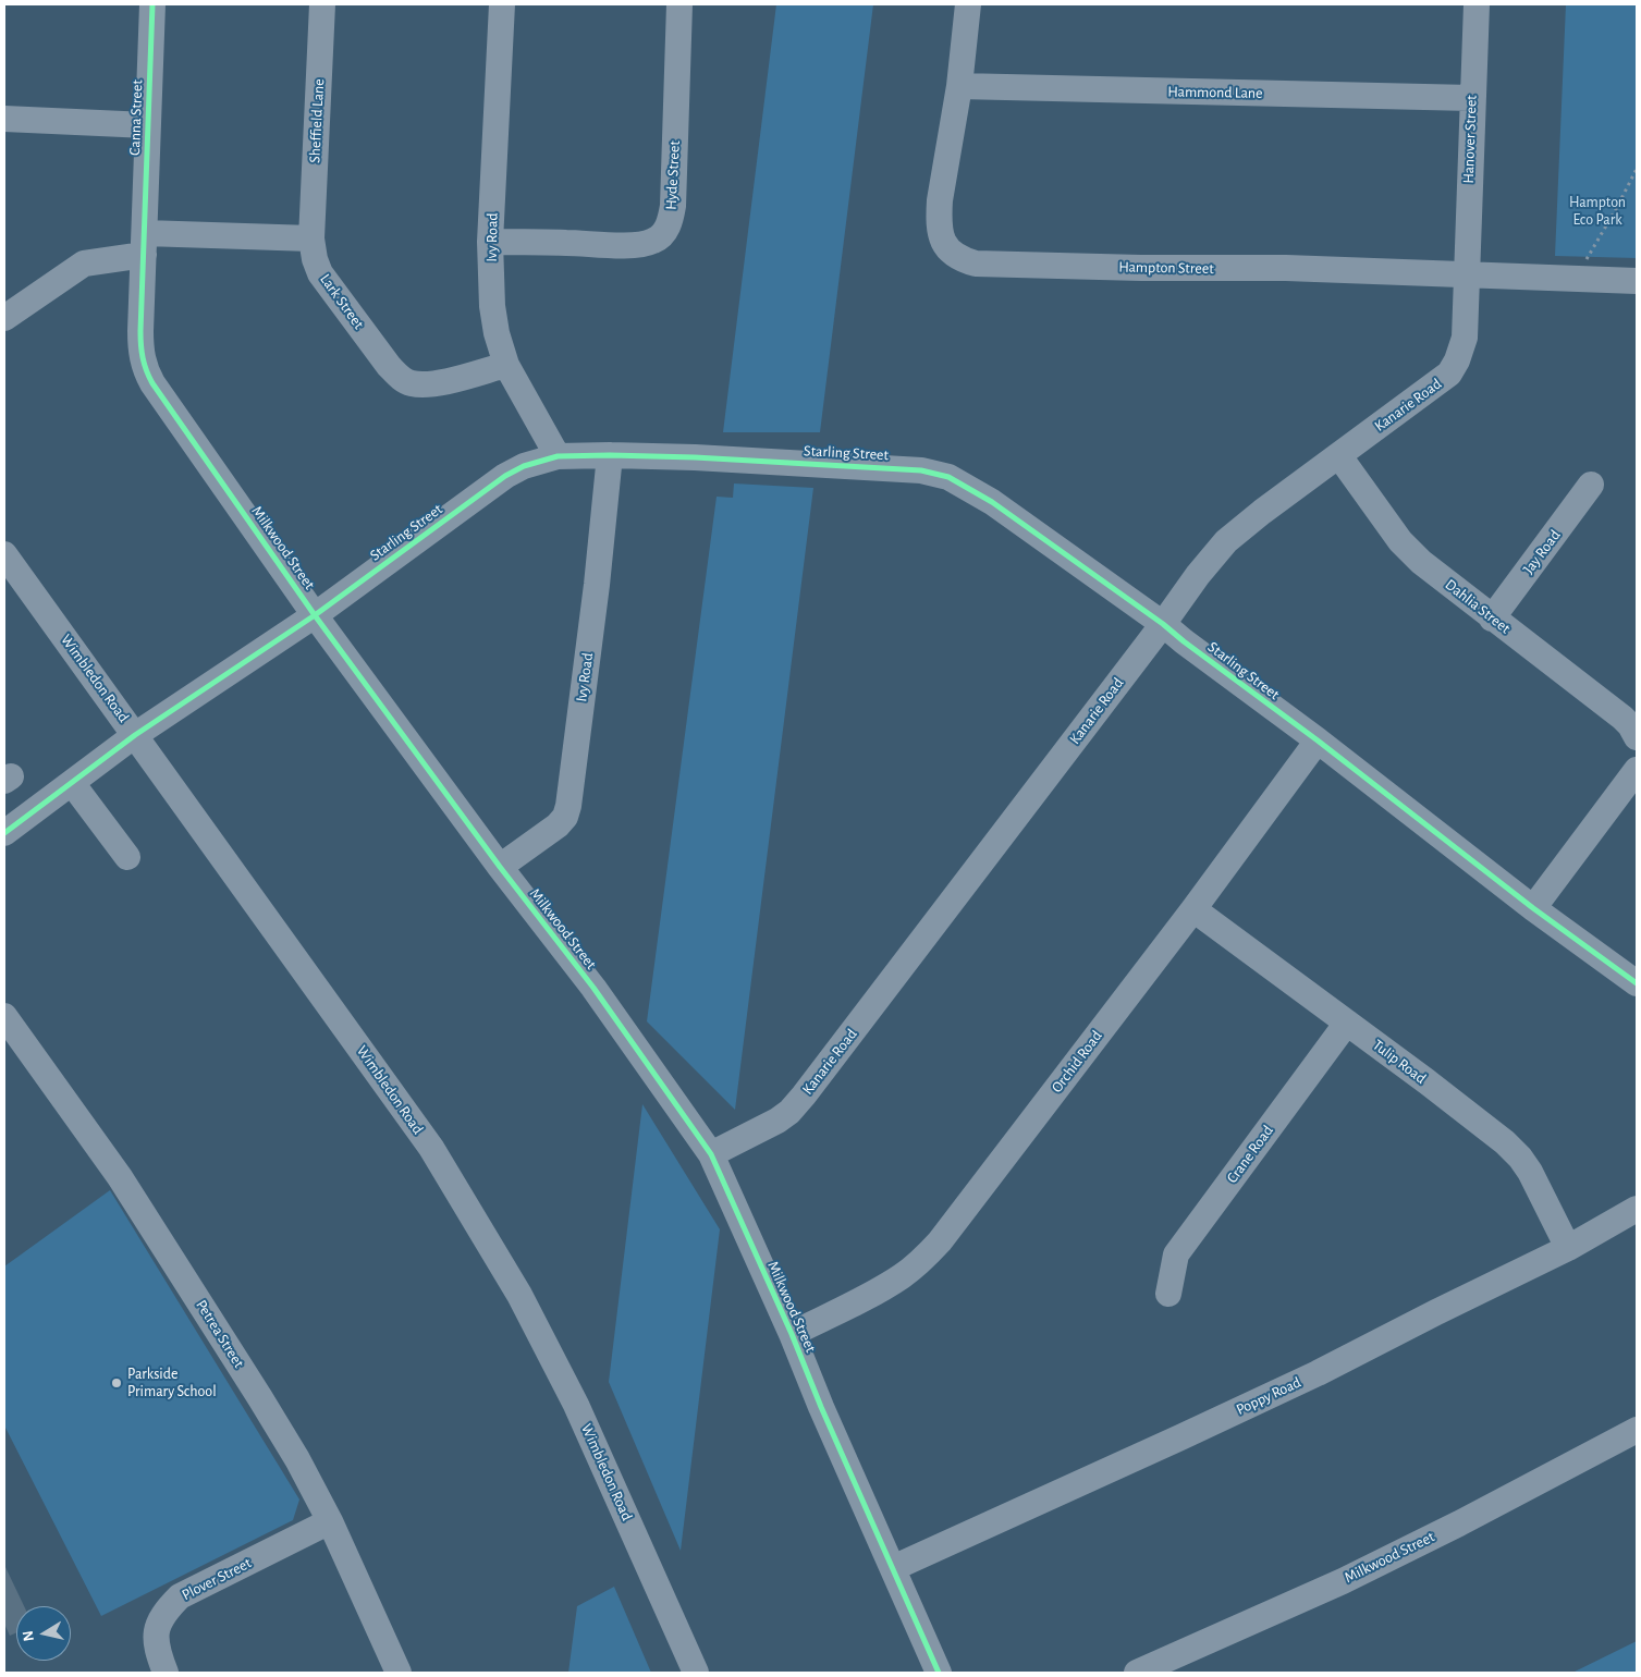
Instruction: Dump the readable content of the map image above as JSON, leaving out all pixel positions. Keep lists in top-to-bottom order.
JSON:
{
  "streets": {
    "street": [
      "Hammond Lane",
      "Canna Street",
      "Sheffield Lane",
      "Hanover Street",
      "Hyde Street",
      "Ivy Road",
      "Hampton Street",
      "Lark Street",
      "Kanarie Road",
      "Starling Street",
      "Milkwood Street",
      "Jay Road",
      "Dahlia Street",
      "Wimbledon Road",
      "Orchid Road",
      "Tulip Road",
      "Crane Road",
      "Petrea Street",
      "Poppy Road",
      "Plover Street"
    ]
  },
  "crossings": [
    ["Hammond Lane", "Hanover Street"],
    ["Hammond Lane", "Hampton Street"],
    ["Canna Street", "Milkwood Street"],
    ["Sheffield Lane", "Lark Street"],
    ["Hanover Street", "Hampton Street"],
    ["Hanover Street", "Kanarie Road"],
    ["Hyde Street", "Ivy Road"],
    ["Ivy Road", "Lark Street"],
    ["Ivy Road", "Starling Street"],
    ["Ivy Road", "Milkwood Street"],
    ["Hampton Street", "Kanarie Road"],
    ["Kanarie Road", "Starling Street"],
    ["Kanarie Road", "Milkwood Street"],
    ["Kanarie Road", "Dahlia Street"],
    ["Starling Street", "Milkwood Street"],
    ["Starling Street", "Wimbledon Road"],
    ["Starling Street", "Orchid Road"],
    ["Milkwood Street", "Orchid Road"],
    ["Milkwood Street", "Poppy Road"],
    ["Jay Road", "Dahlia Street"],
    ["Orchid Road", "Tulip Road"],
    ["Tulip Road", "Crane Road"],
    ["Tulip Road", "Poppy Road"],
    ["Petrea Street", "Plover Street"]
  ],
  "parks": ["Hampton Eco Park"],
  "places": ["Parkside Primary School"],
  "north": "left"
}
